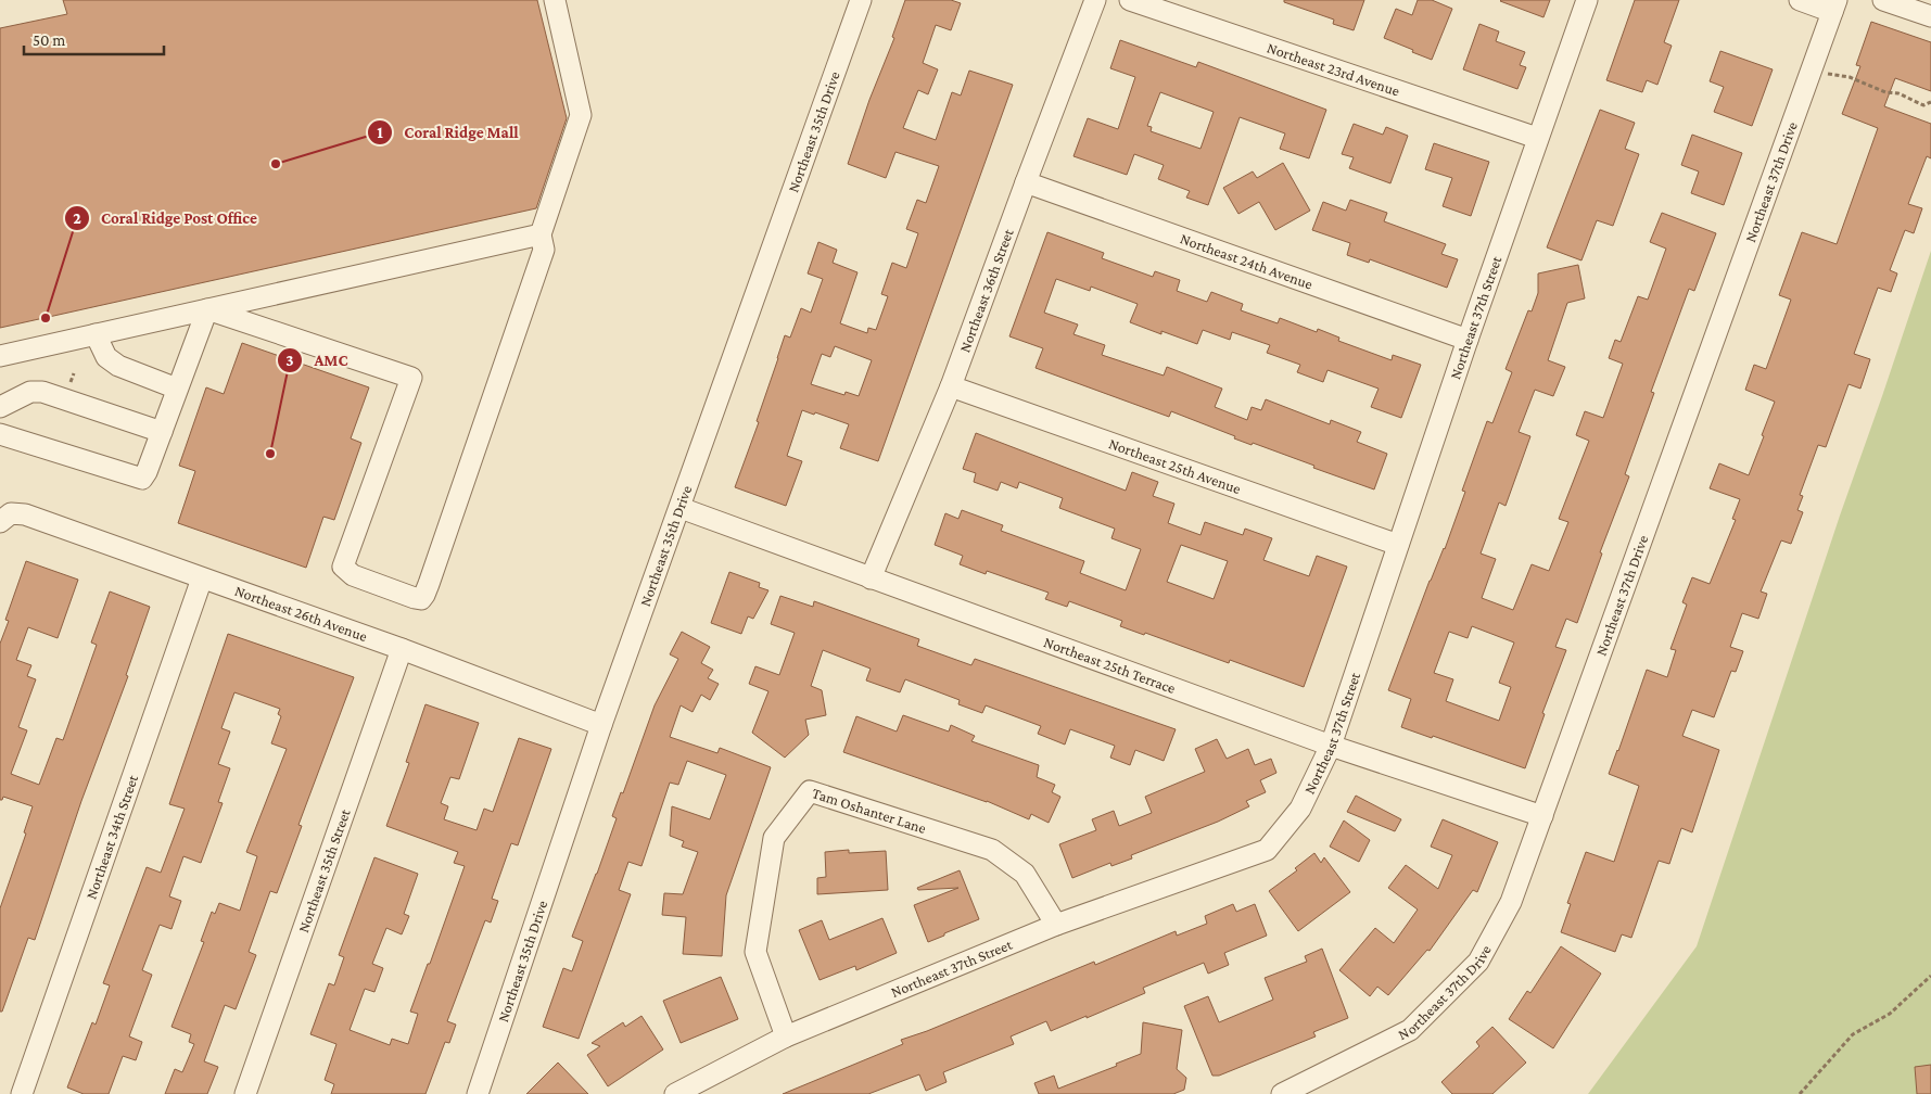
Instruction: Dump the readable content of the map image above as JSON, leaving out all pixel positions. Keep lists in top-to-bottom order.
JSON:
{
  "streets": {
    "street": [
      "Northeast 23rd Avenue",
      "Northeast 35th Drive",
      "Northeast 37th Drive",
      "Northeast 24th Avenue",
      "Northeast 36th Street",
      "Northeast 37th Street",
      "Northeast 25th Avenue",
      "Northeast 26th Avenue",
      "Northeast 25th Terrace",
      "Tam Oshanter Lane",
      "Northeast 34th Street",
      "Northeast 35th Street"
    ]
  },
  "crossings": [
    ["Northeast 23rd Avenue", "Northeast 37th Street"],
    ["Northeast 35th Drive", "Northeast 26th Avenue"],
    ["Northeast 35th Drive", "Northeast 25th Terrace"],
    ["Northeast 37th Drive", "Northeast 25th Terrace"],
    ["Northeast 24th Avenue", "Northeast 36th Street"],
    ["Northeast 24th Avenue", "Northeast 37th Street"],
    ["Northeast 36th Street", "Northeast 25th Avenue"],
    ["Northeast 36th Street", "Northeast 25th Terrace"],
    ["Northeast 37th Street", "Northeast 25th Avenue"],
    ["Northeast 37th Street", "Northeast 25th Terrace"],
    ["Northeast 37th Street", "Tam Oshanter Lane"],
    ["Northeast 26th Avenue", "Northeast 34th Street"],
    ["Northeast 26th Avenue", "Northeast 35th Street"]
  ],
  "places": ["Coral Ridge Mall", "Coral Ridge Post Office", "AMC"],
  "scale_bar": "50 m"
}
